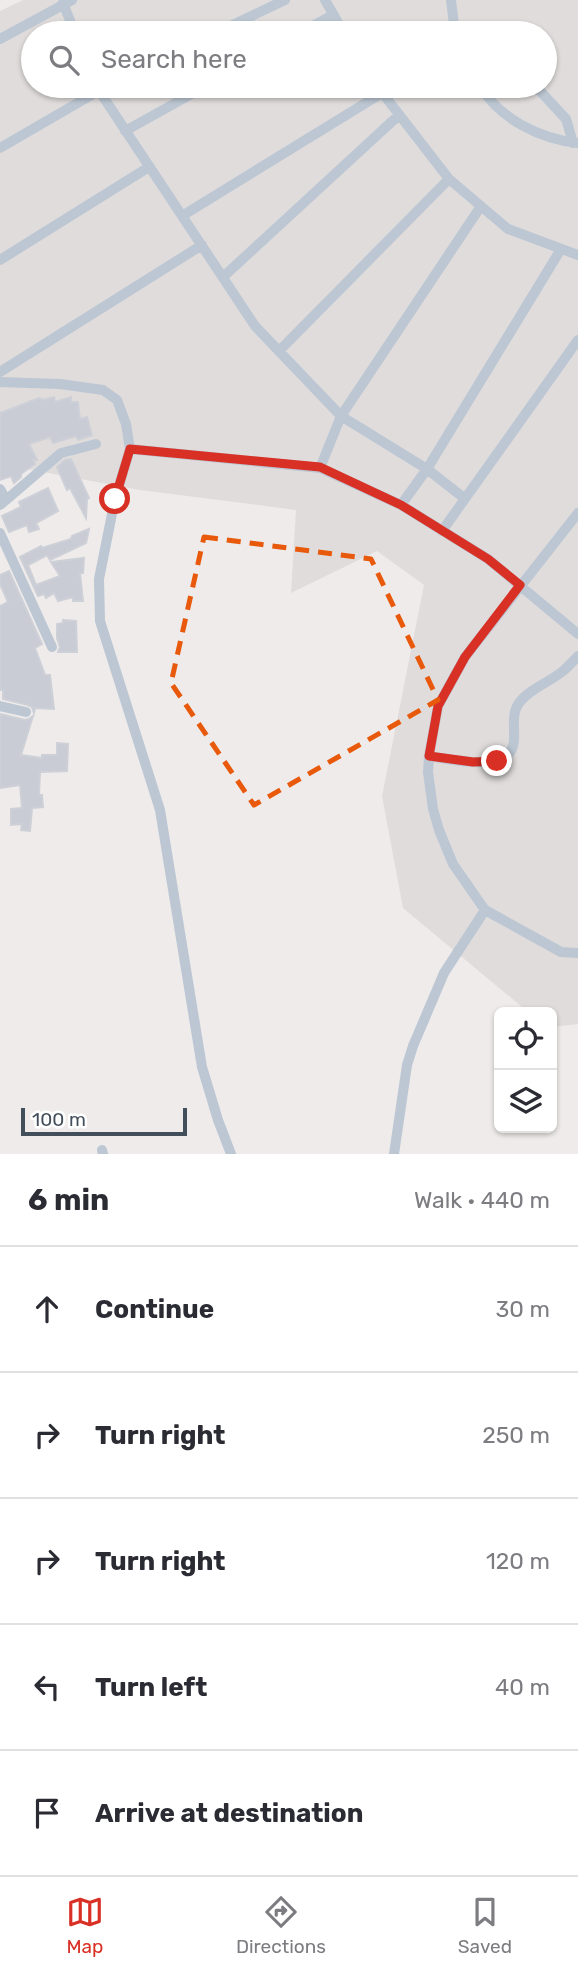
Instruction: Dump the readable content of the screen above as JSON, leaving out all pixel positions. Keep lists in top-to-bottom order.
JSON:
{
  "scale_bar": "100 m",
  "page": {
    "search": "Search here",
    "scale": "100 m",
    "heading": ["6 min", "Walk · 440 m"],
    "list": [
      ["Continue", "30 m"],
      ["Turn right", "250 m"],
      ["Turn right", "120 m"],
      ["Turn left", "40 m"],
      "Arrive at destination"
    ],
    "nav": ["Map", "Directions", "Saved"]
  }
}
